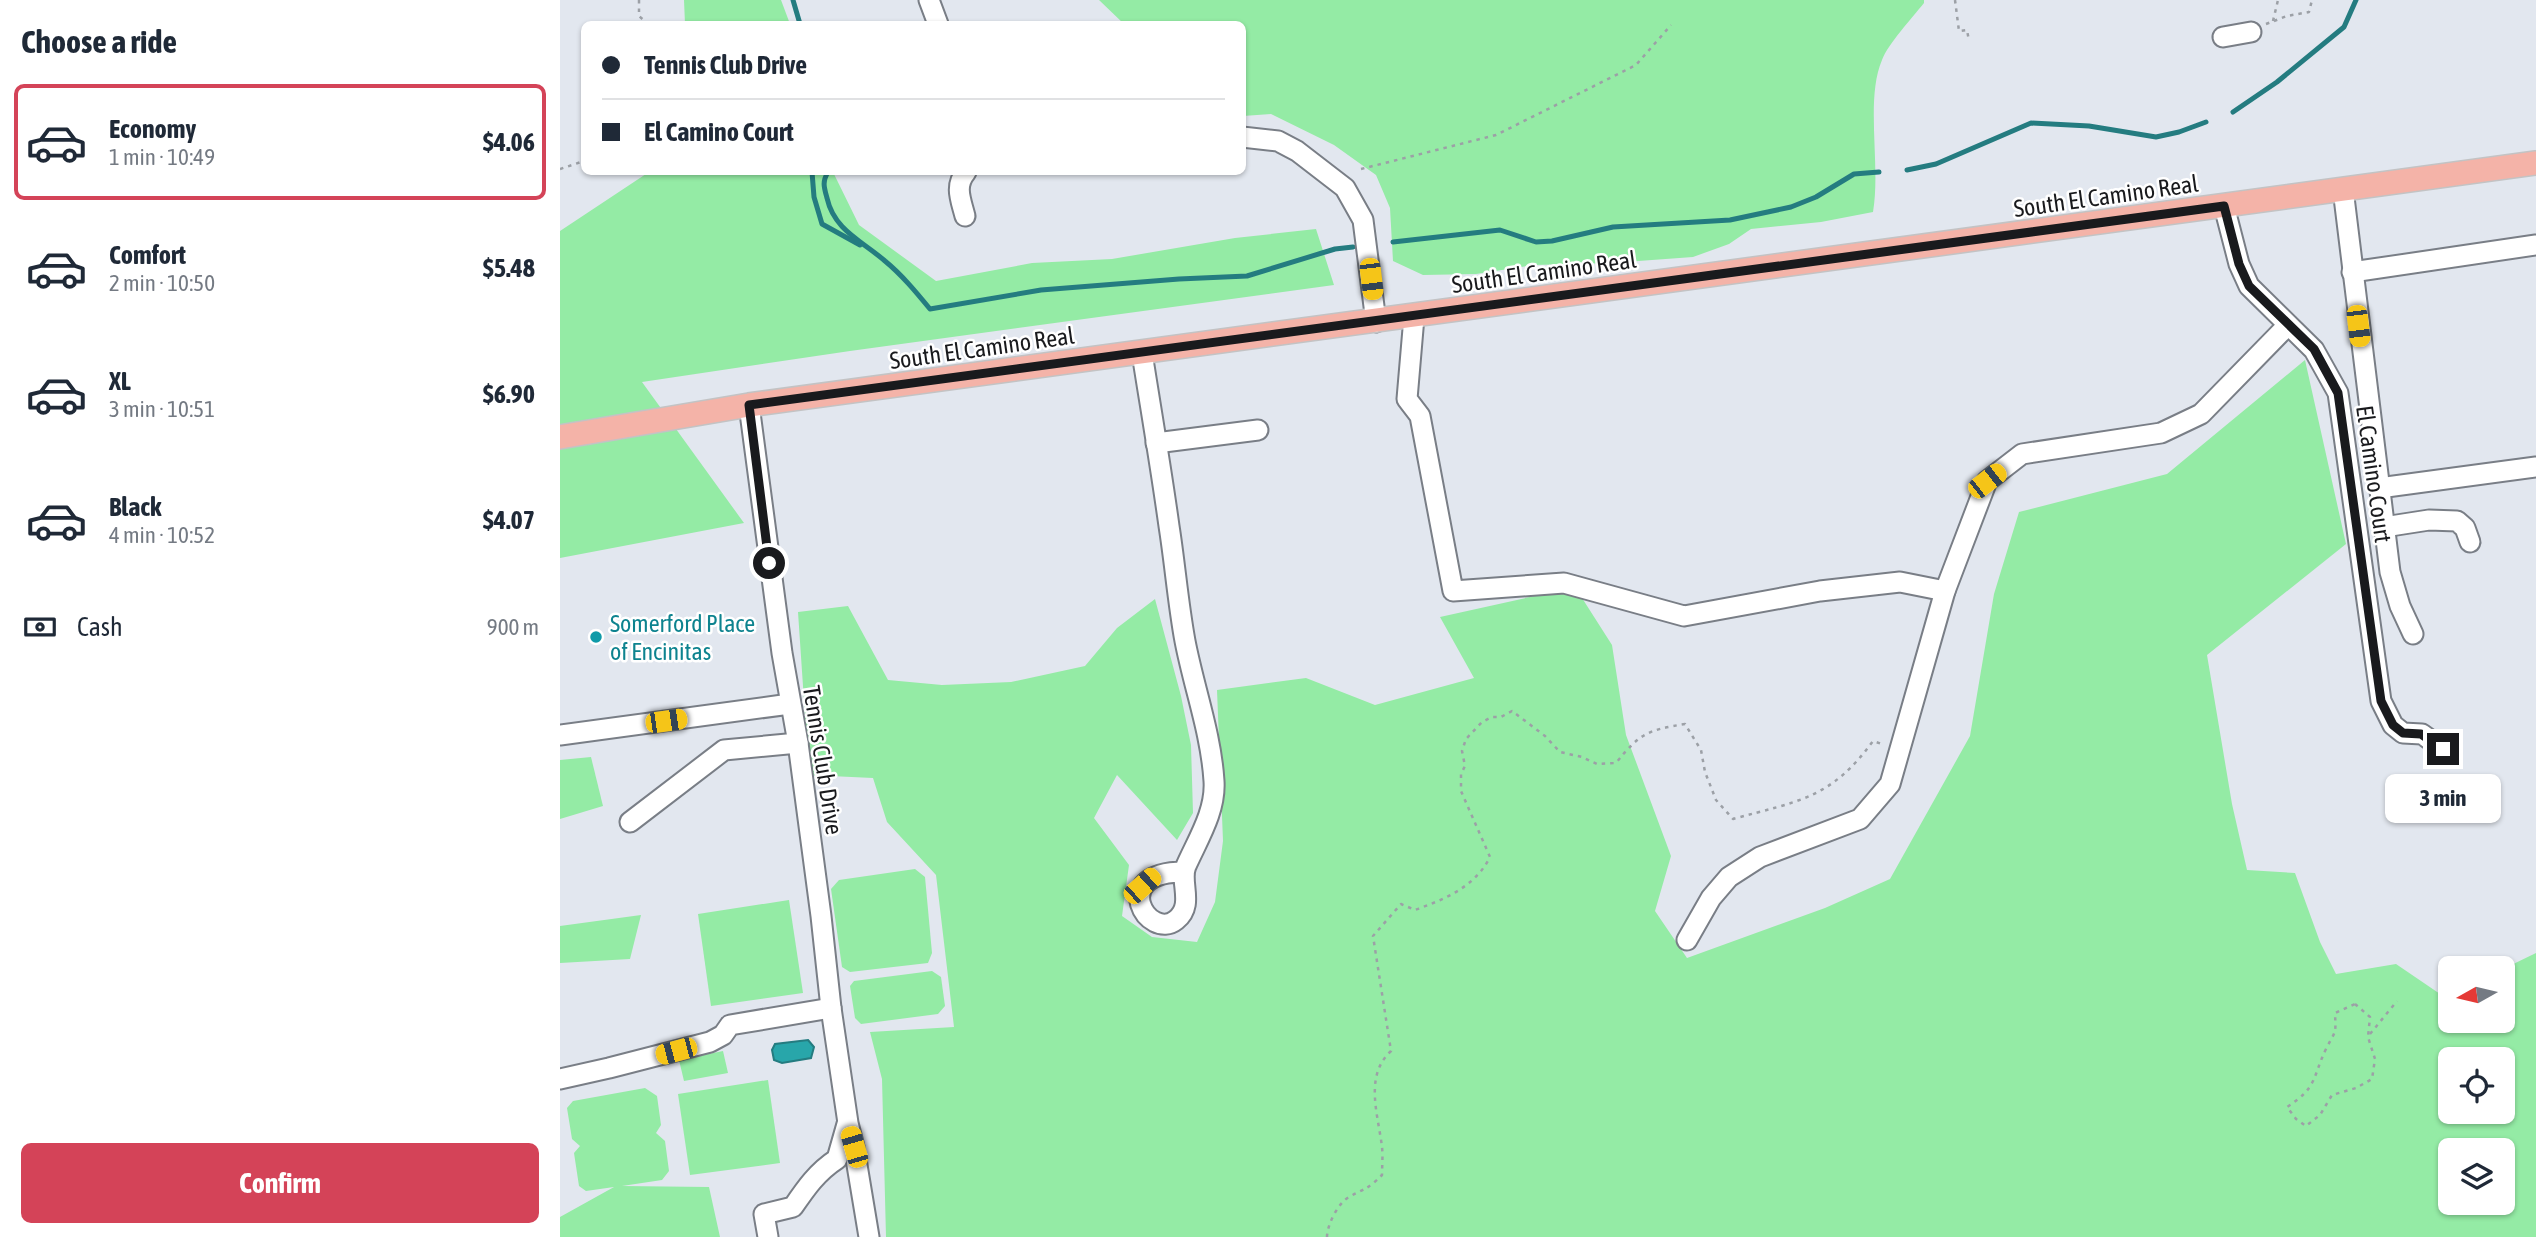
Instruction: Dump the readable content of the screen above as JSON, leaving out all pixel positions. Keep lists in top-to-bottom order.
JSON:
{
  "streets": {
    "main road": ["South El Camino Real"],
    "street": ["El Camino Court", "Tennis Club Drive"]
  },
  "crossings": [
    ["South El Camino Real", "El Camino Court"],
    ["South El Camino Real", "Tennis Club Drive"]
  ],
  "places": ["Somerford Place of Encinitas"],
  "north": "left",
  "page": {
    "heading": "Choose a ride",
    "banner": ["Tennis Club Drive", "El Camino Court"],
    "list": [
      {
        "name": "Economy",
        "note": "1 min · 10:49",
        "value": "$4.06"
      },
      {
        "name": "Comfort",
        "note": "2 min · 10:50",
        "value": "$5.48"
      },
      {
        "name": "XL",
        "note": "3 min · 10:51",
        "value": "$6.90"
      },
      {
        "name": "Black",
        "note": "4 min · 10:52",
        "value": "$4.07"
      }
    ],
    "pay": ["Cash", "900 m"],
    "bubble": "3 min",
    "buttons": "Confirm"
  }
}
